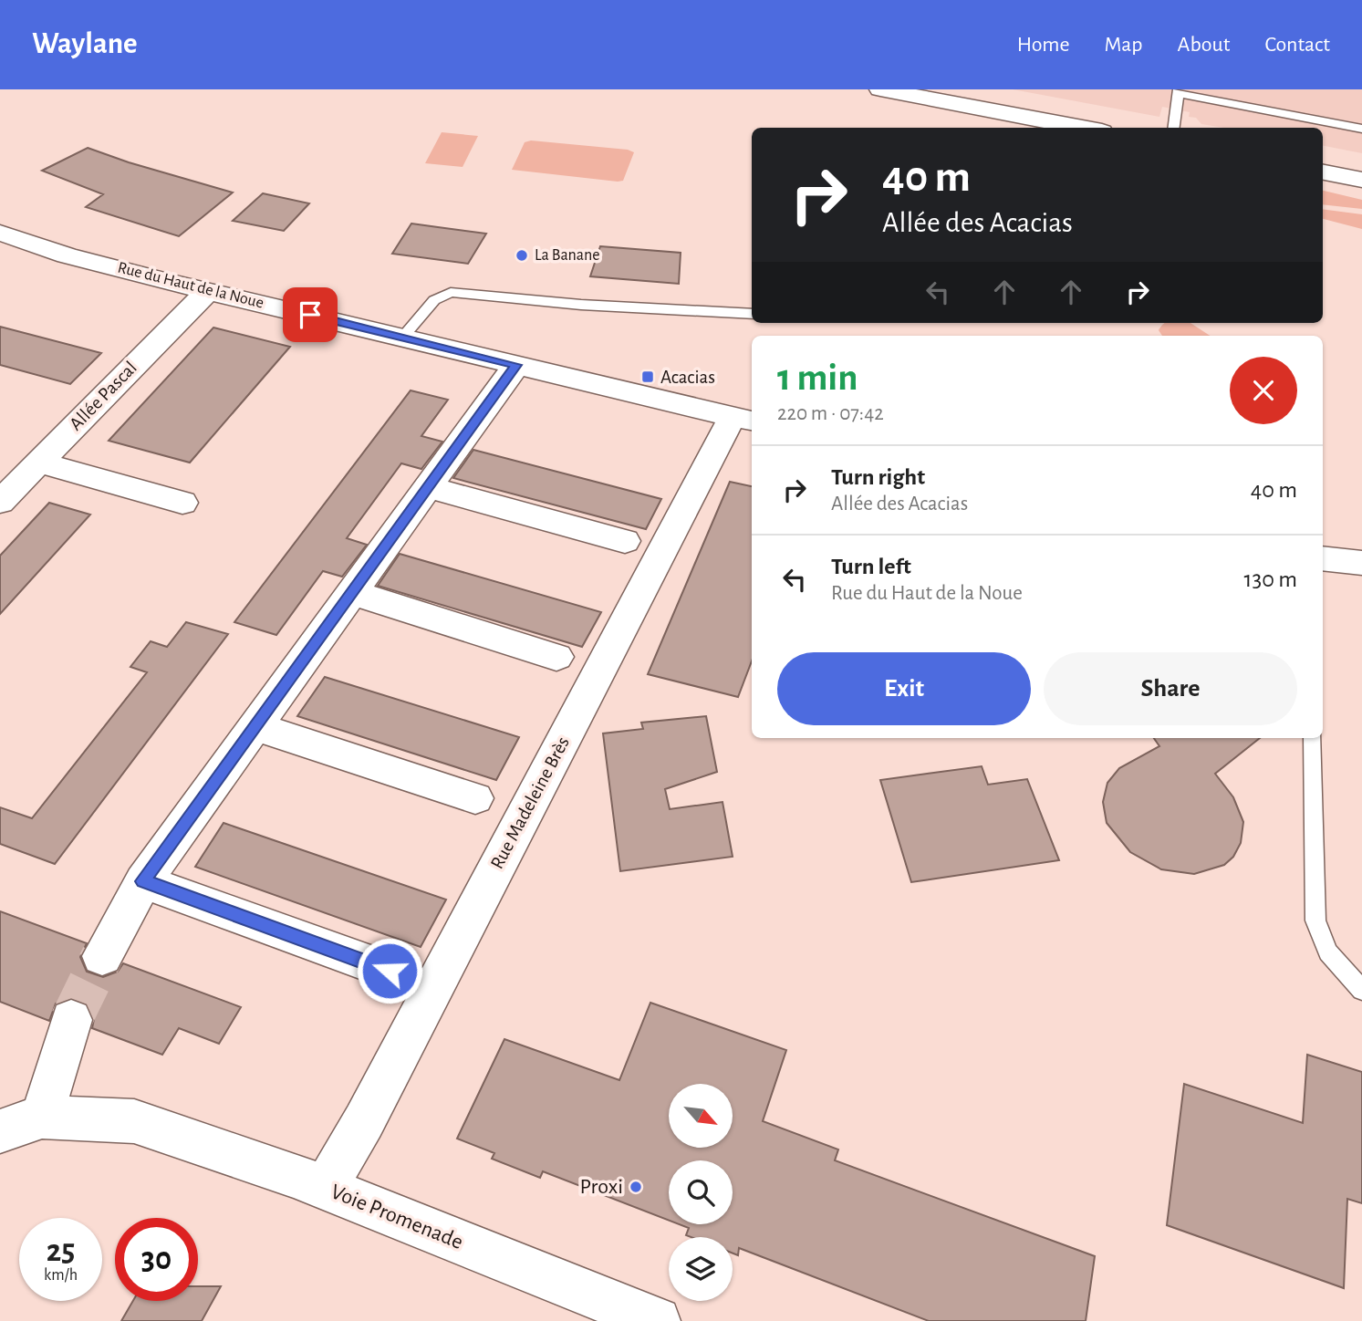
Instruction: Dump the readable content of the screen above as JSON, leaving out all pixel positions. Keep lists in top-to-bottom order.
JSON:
{
  "streets": {
    "street": [
      "Rue du Haut de la Noue",
      "Allée Pascal",
      "Rue Madeleine Brès",
      "Voie Promenade"
    ]
  },
  "crossings": [
    ["Rue du Haut de la Noue", "Allée Pascal"],
    ["Rue du Haut de la Noue", "Rue Madeleine Brès"],
    ["Rue Madeleine Brès", "Voie Promenade"]
  ],
  "places": {
    "other": ["La Banane", "Proxi"],
    "transit": ["Acacias"]
  },
  "north": "bottom right",
  "page": {
    "header": "Waylane",
    "nav": [
      "Home",
      "Map",
      "About",
      "Contact"
    ],
    "turn": ["40 m", "Allée des Acacias"],
    "heading": ["1 min", "220 m · 07:42"],
    "list": [
      {
        "name": "Turn right",
        "note": "Allée des Acacias",
        "value": "40 m"
      },
      {
        "name": "Turn left",
        "note": "Rue du Haut de la Noue",
        "value": "130 m"
      }
    ],
    "buttons": ["Exit", "Share"],
    "speed": "25 km/h",
    "limit": "30"
  }
}
